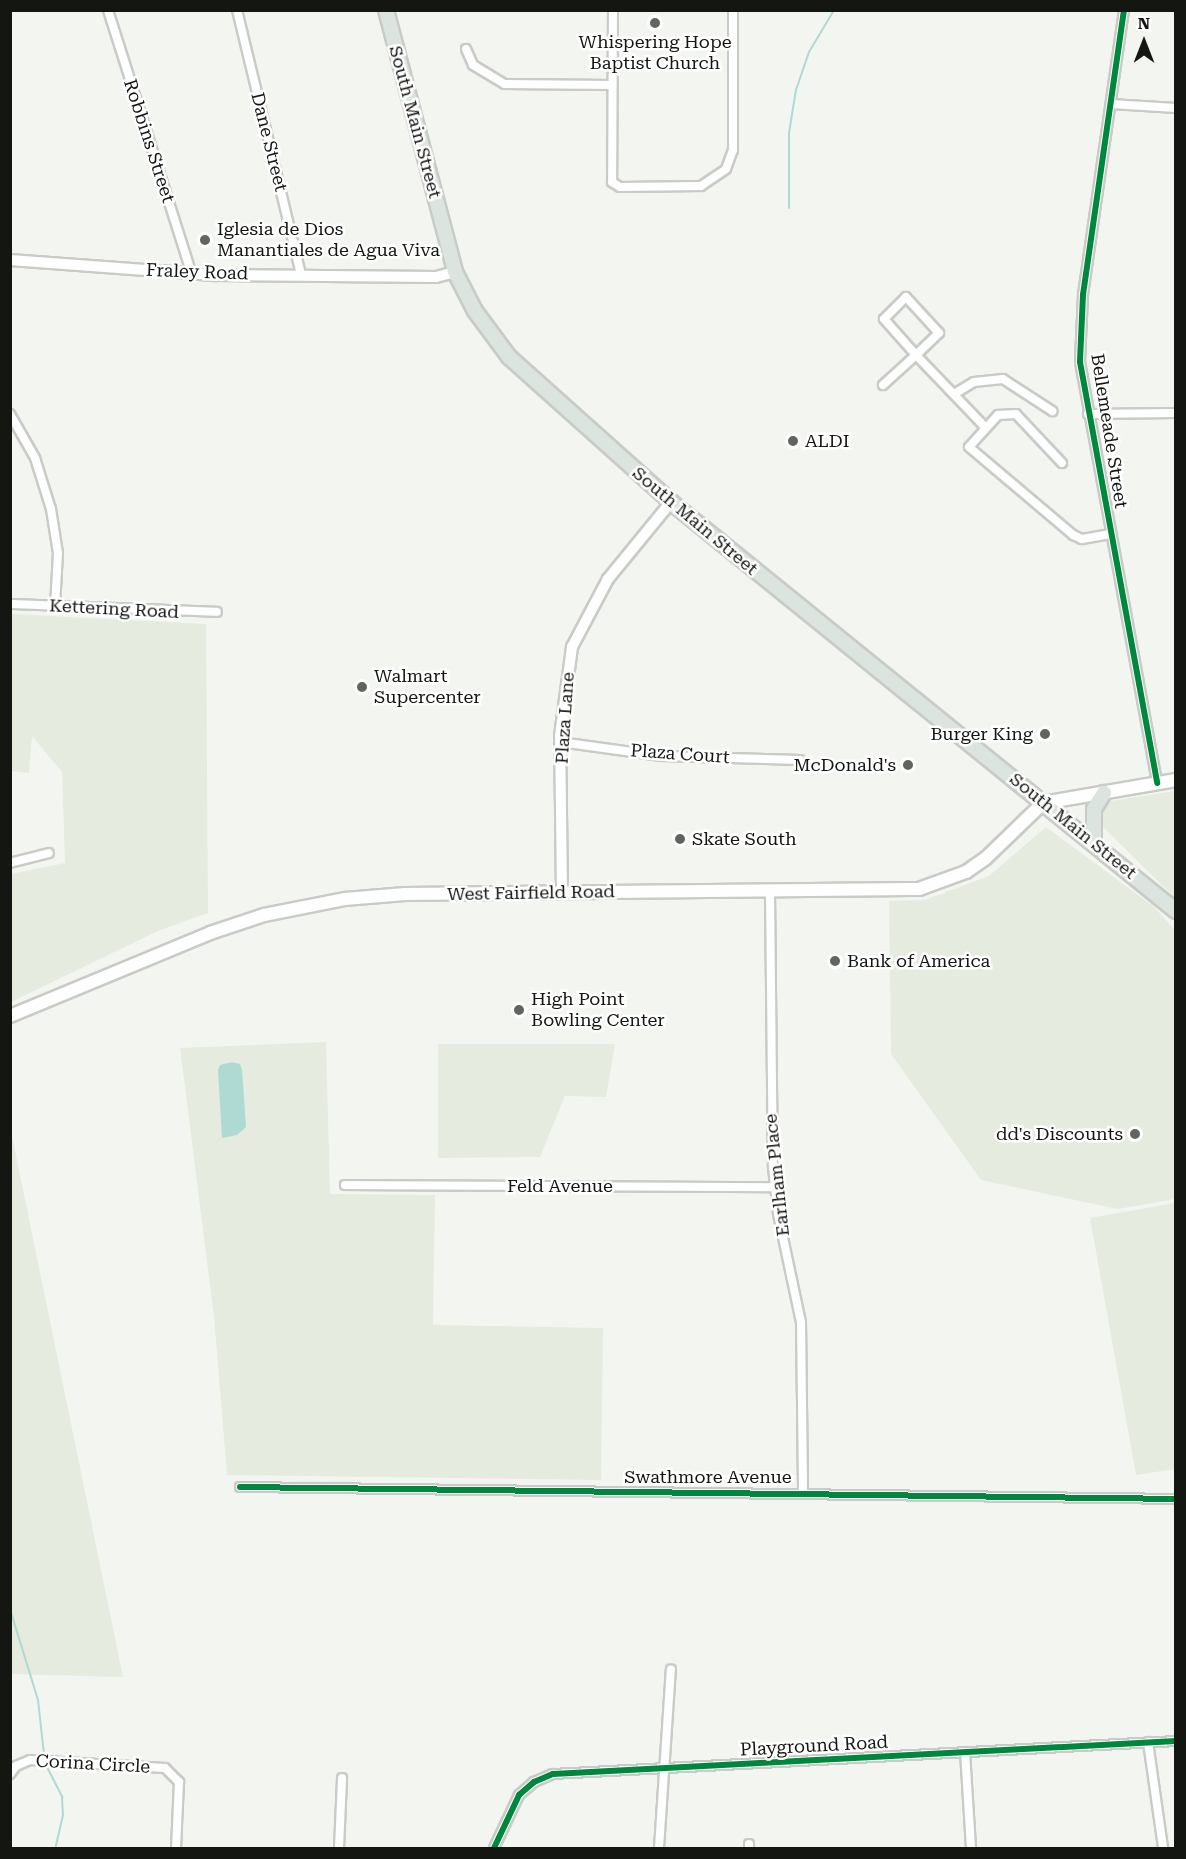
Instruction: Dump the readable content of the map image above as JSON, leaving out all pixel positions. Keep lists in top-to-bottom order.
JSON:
{
  "streets": {
    "main road": ["South Main Street", "West Fairfield Road"],
    "street": [
      "Robbins Street",
      "Dane Street",
      "Fraley Road",
      "Bellemeade Street",
      "Kettering Road",
      "Plaza Lane",
      "Plaza Court",
      "Earlham Place",
      "Feld Avenue",
      "Swathmore Avenue",
      "Playground Road",
      "Corina Circle"
    ]
  },
  "crossings": [
    ["South Main Street", "Fraley Road"],
    ["South Main Street", "Plaza Lane"],
    ["South Main Street", "West Fairfield Road"],
    ["Robbins Street", "Fraley Road"],
    ["Dane Street", "Fraley Road"],
    ["Plaza Lane", "Plaza Court"],
    ["Plaza Lane", "West Fairfield Road"],
    ["West Fairfield Road", "Earlham Place"],
    ["Earlham Place", "Feld Avenue"],
    ["Earlham Place", "Swathmore Avenue"]
  ],
  "places": [
    "Whispering Hope Baptist Church",
    "Iglesia de Dios Manantiales de Agua Viva",
    "ALDI",
    "Walmart Supercenter",
    "Burger King",
    "McDonald's",
    "Skate South",
    "Bank of America",
    "High Point Bowling Center",
    "dd's Discounts"
  ],
  "north": "top"
}
